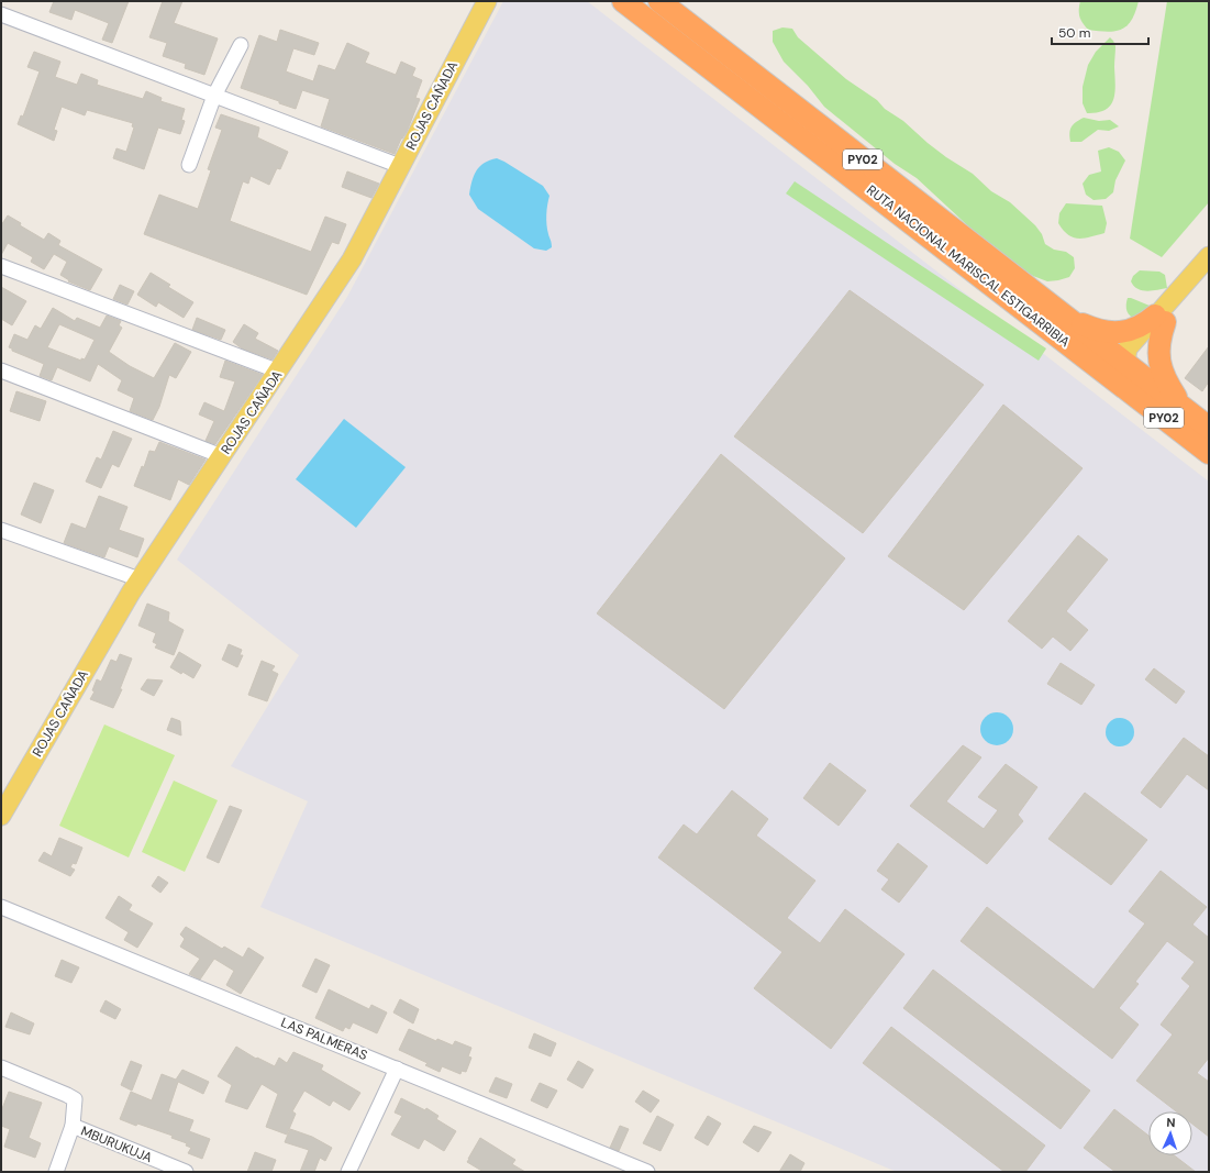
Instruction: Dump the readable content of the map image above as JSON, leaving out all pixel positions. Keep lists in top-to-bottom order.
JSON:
{
  "streets": {
    "highway": ["PY02", "RUTA NACIONAL MARISCAL ESTIGARRIBIA"],
    "main road": ["ROJAS CAÑADA"],
    "street": ["LAS PALMERAS", "MBURUKUJA"]
  },
  "scale_bar": "50 m",
  "north": "top"
}
